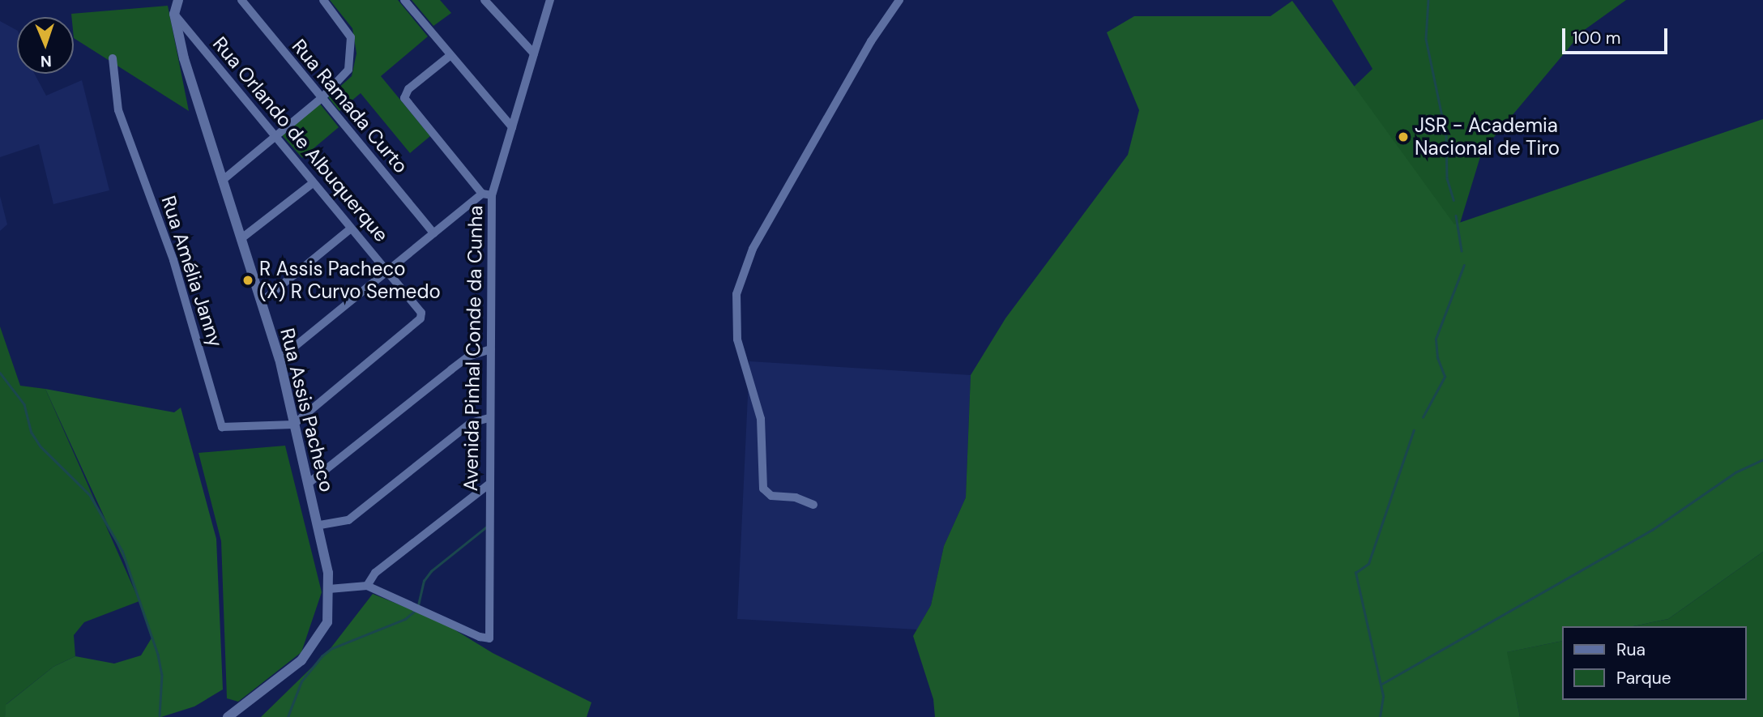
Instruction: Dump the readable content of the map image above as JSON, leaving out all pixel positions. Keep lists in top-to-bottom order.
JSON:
{
  "streets": {
    "street": [
      "Rua Ramada Curto",
      "Rua Orlando de Albuquerque",
      "Rua Amélia Janny",
      "Avenida Pinhal Conde da Cunha",
      "Rua Assis Pacheco"
    ]
  },
  "crossings": [
    ["Rua Orlando de Albuquerque", "Rua Amélia Janny"],
    ["Rua Orlando de Albuquerque", "Rua Assis Pacheco"],
    ["Rua Amélia Janny", "Rua Assis Pacheco"]
  ],
  "places": ["JSR - Academia Nacional de Tiro", "R Assis Pacheco (X) R Curvo Semedo"],
  "legend": ["Rua", "Parque"],
  "scale_bar": "100 m",
  "north": "bottom"
}
